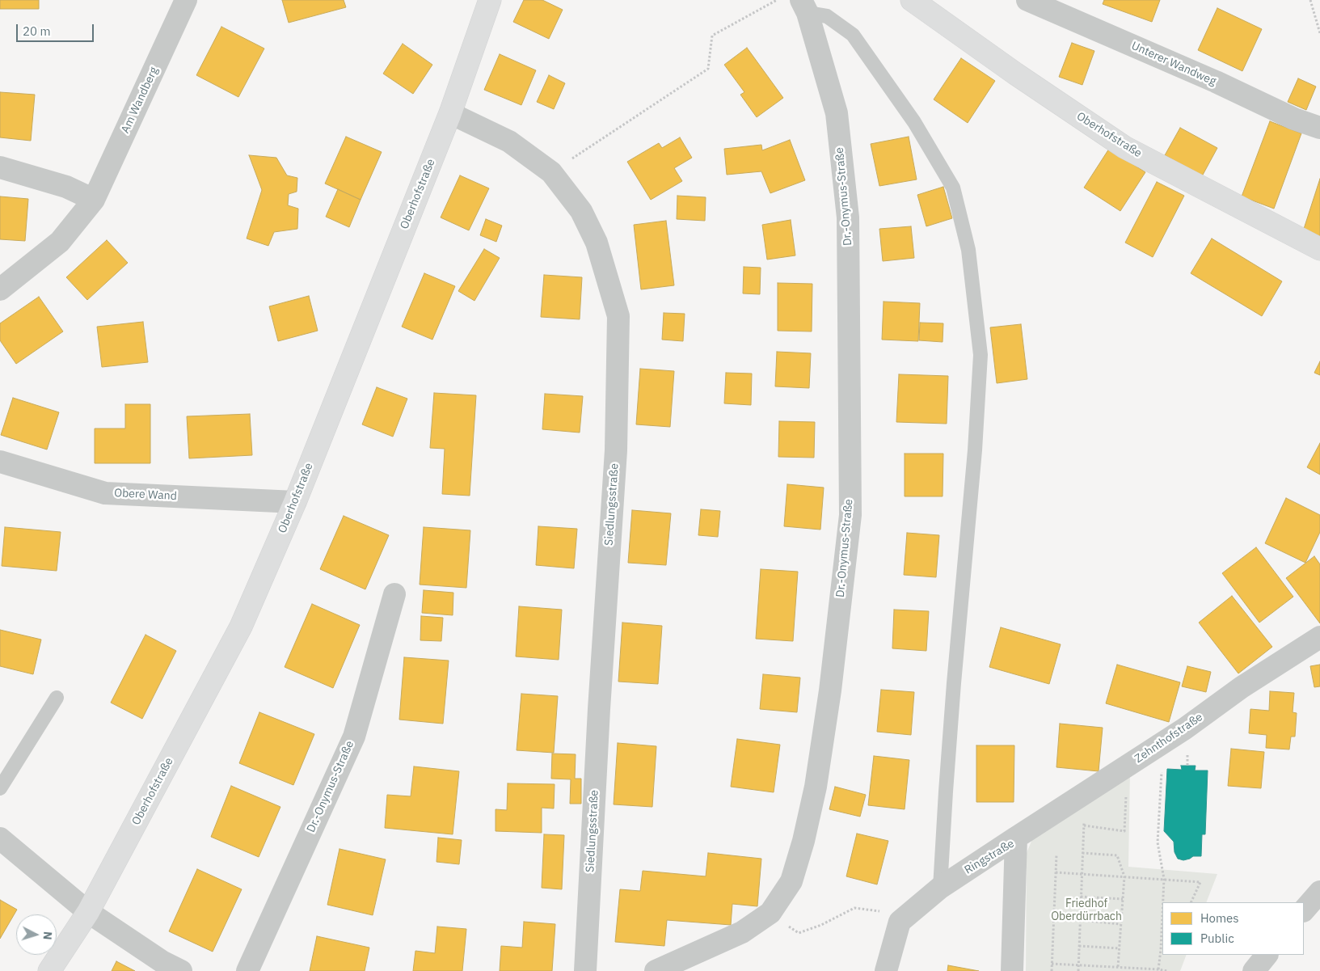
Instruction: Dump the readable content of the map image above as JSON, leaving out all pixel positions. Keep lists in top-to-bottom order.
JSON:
{
  "streets": {
    "street": [
      "Unterer Wandweg",
      "Am Wandberg",
      "Oberhofstraße",
      "Dr.-Onymus-Straße",
      "Obere Wand",
      "Siedlungsstraße",
      "Zehnthofstraße",
      "Ringstraße"
    ]
  },
  "crossings": [
    ["Oberhofstraße", "Obere Wand"],
    ["Oberhofstraße", "Siedlungsstraße"],
    ["Zehnthofstraße", "Ringstraße"]
  ],
  "parks": ["Friedhof Oberdürrbach"],
  "legend": ["Homes", "Public"],
  "scale_bar": "20 m",
  "north": "right"
}
